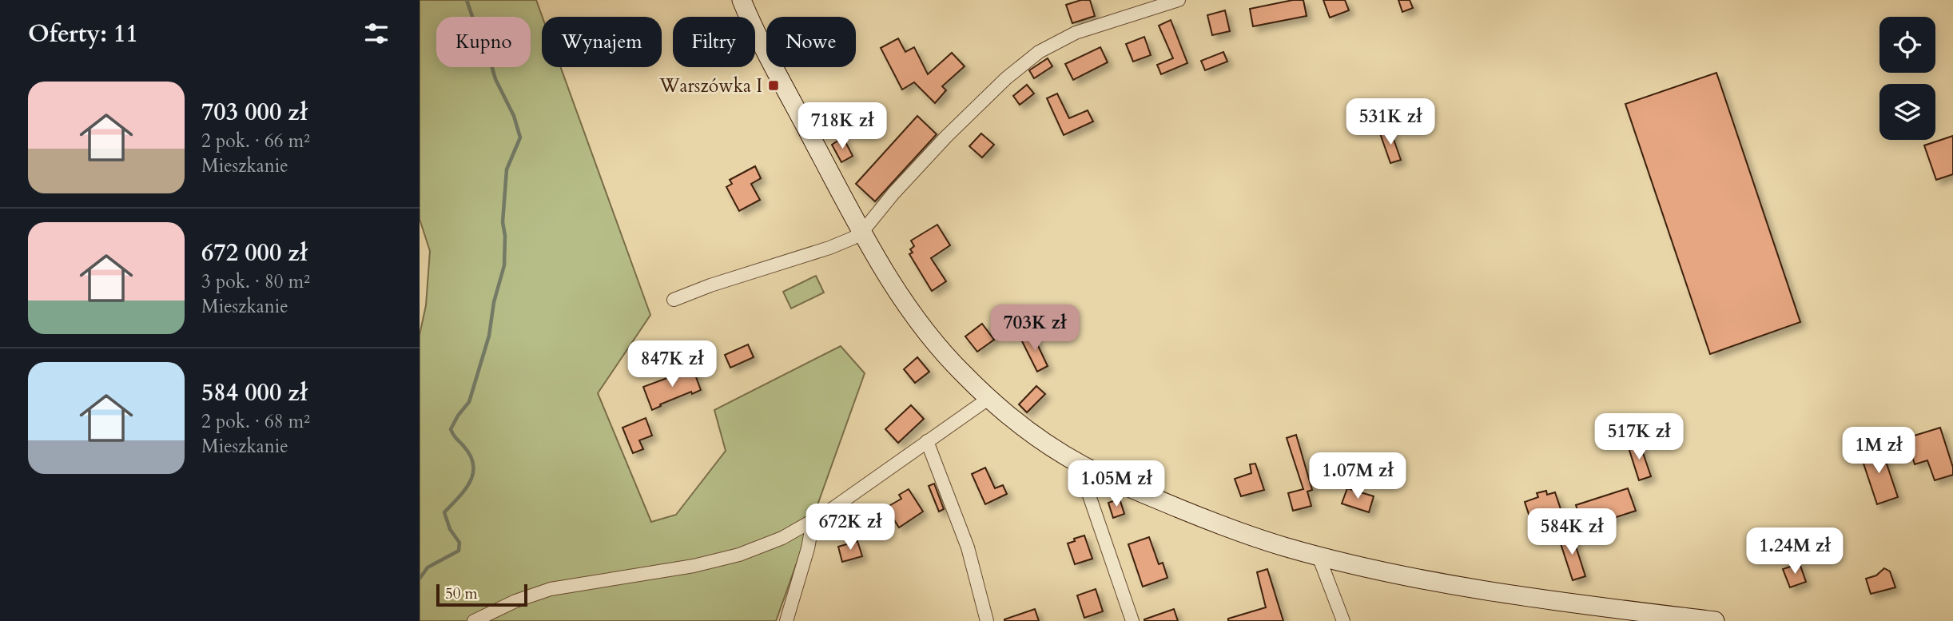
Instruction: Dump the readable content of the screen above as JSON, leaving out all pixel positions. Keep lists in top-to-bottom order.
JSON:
{
  "places": {
    "transit": ["Warszówka I"]
  },
  "scale_bar": "50 m",
  "page": {
    "heading": "Oferty: 11",
    "chip": [
      "Kupno",
      "Wynajem",
      "Filtry",
      "Nowe"
    ],
    "list": [
      {
        "name": "703 000 zł",
        "note": "2 pok. · 66 m² · Mieszkanie"
      },
      {
        "name": "672 000 zł",
        "note": "3 pok. · 80 m² · Mieszkanie"
      },
      {
        "name": "584 000 zł",
        "note": "2 pok. · 68 m² · Mieszkanie"
      }
    ],
    "price": [
      "531K zł",
      "718K zł",
      "703K zł",
      "847K zł",
      "517K zł",
      "1M zł",
      "1.07M zł",
      "1.05M zł",
      "672K zł",
      "584K zł",
      "1.24M zł"
    ],
    "scale": "50 m"
  }
}
